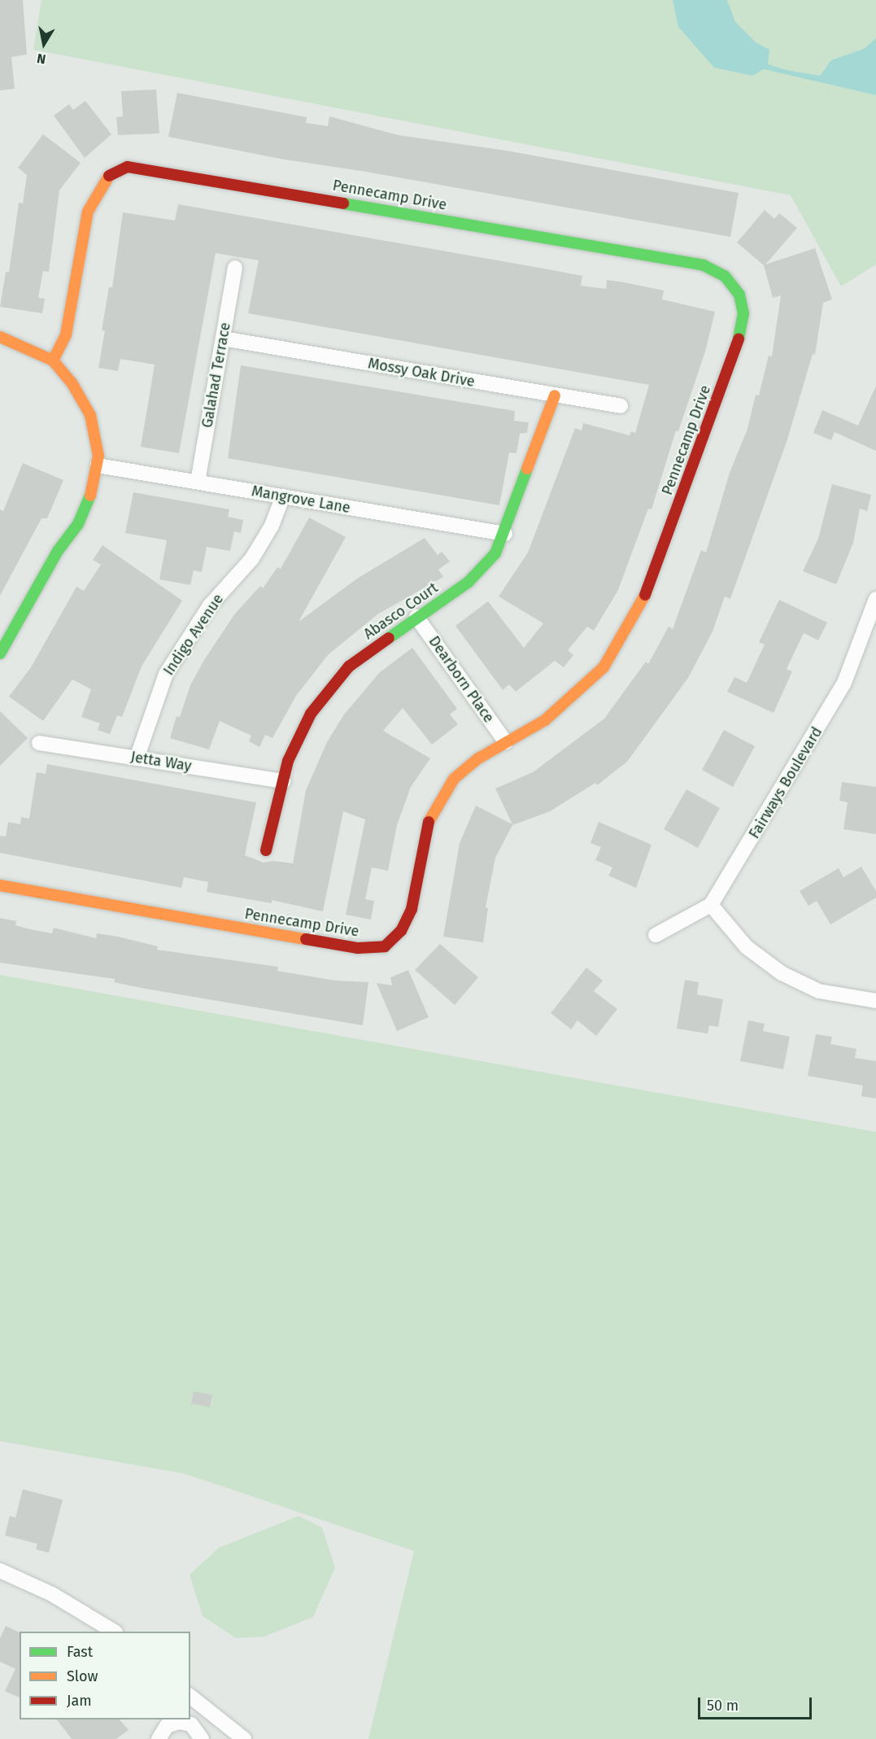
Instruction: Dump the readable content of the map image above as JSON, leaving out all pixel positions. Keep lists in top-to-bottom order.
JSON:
{
  "streets": {
    "street": [
      "Pennecamp Drive",
      "Mossy Oak Drive",
      "Galahad Terrace",
      "Mangrove Lane",
      "Abasco Court",
      "Indigo Avenue",
      "Dearborn Place",
      "Jetta Way",
      "Fairways Boulevard"
    ]
  },
  "crossings": [
    ["Pennecamp Drive", "Dearborn Place"],
    ["Mossy Oak Drive", "Galahad Terrace"],
    ["Mossy Oak Drive", "Abasco Court"],
    ["Galahad Terrace", "Mangrove Lane"],
    ["Mangrove Lane", "Abasco Court"],
    ["Mangrove Lane", "Indigo Avenue"],
    ["Abasco Court", "Dearborn Place"],
    ["Abasco Court", "Jetta Way"],
    ["Indigo Avenue", "Jetta Way"]
  ],
  "legend": ["Fast", "Slow", "Jam"],
  "scale_bar": "50 m",
  "north": "bottom"
}
